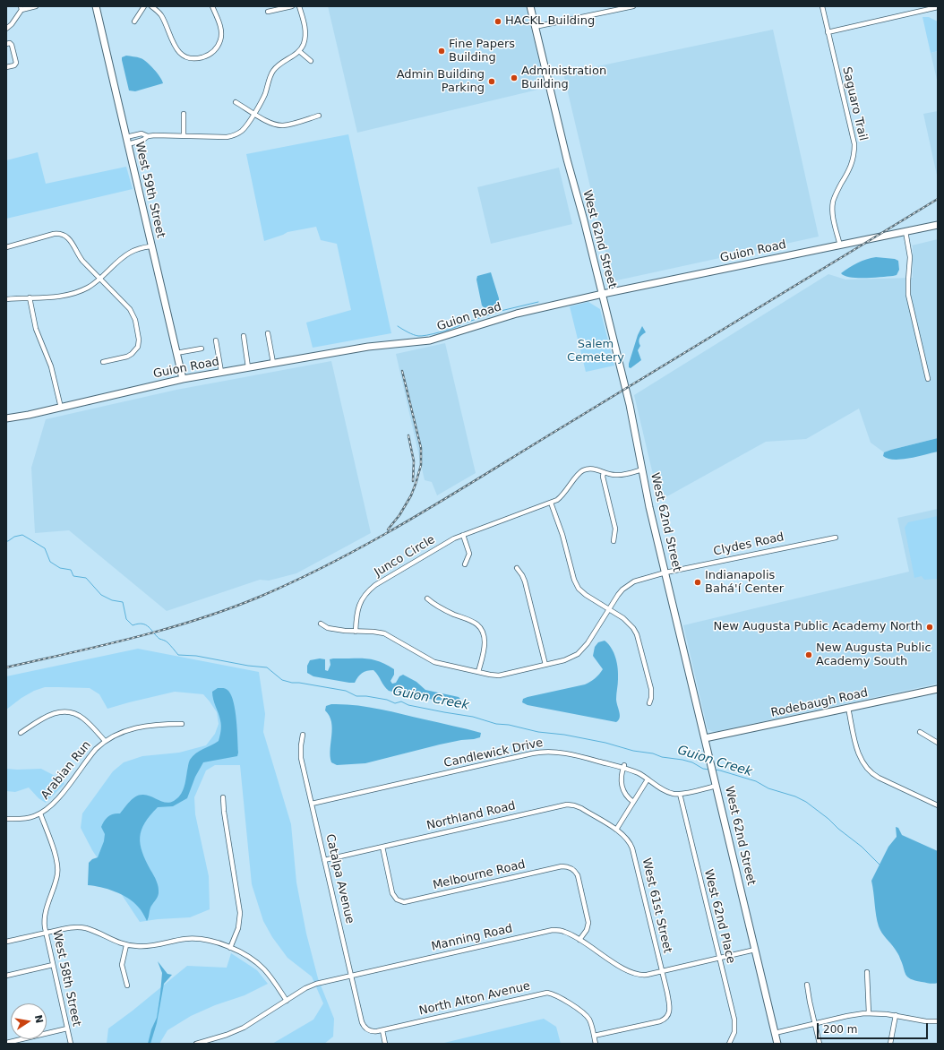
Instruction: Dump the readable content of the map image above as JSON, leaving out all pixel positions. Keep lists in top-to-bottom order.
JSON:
{
  "streets": {
    "street": [
      "Saguaro Trail",
      "West 59th Street",
      "West 62nd Street",
      "Guion Road",
      "Clydes Road",
      "Junco Circle",
      "Rodebaugh Road",
      "Candlewick Drive",
      "Arabian Run",
      "Northland Road",
      "Melbourne Road",
      "Catalpa Avenue",
      "West 61st Street",
      "West 62nd Place",
      "Manning Road",
      "West 58th Street",
      "North Alton Avenue"
    ]
  },
  "crossings": [
    ["Saguaro Trail", "Guion Road"],
    ["West 59th Street", "Guion Road"],
    ["West 62nd Street", "Guion Road"],
    ["West 62nd Street", "Clydes Road"],
    ["West 62nd Street", "Junco Circle"],
    ["West 62nd Street", "Rodebaugh Road"],
    ["West 62nd Street", "Candlewick Drive"],
    ["West 62nd Street", "Manning Road"],
    ["Clydes Road", "Junco Circle"],
    ["Candlewick Drive", "Catalpa Avenue"],
    ["Candlewick Drive", "West 62nd Place"],
    ["Arabian Run", "West 58th Street"],
    ["Northland Road", "Melbourne Road"],
    ["Northland Road", "Catalpa Avenue"],
    ["Northland Road", "West 61st Street"],
    ["Melbourne Road", "Manning Road"],
    ["Catalpa Avenue", "Manning Road"],
    ["Catalpa Avenue", "North Alton Avenue"],
    ["West 61st Street", "Manning Road"],
    ["West 61st Street", "North Alton Avenue"],
    ["West 62nd Place", "Manning Road"]
  ],
  "water": ["Guion Creek"],
  "parks": ["Salem Cemetery"],
  "places": [
    "HACKL Building",
    "Fine Papers Building",
    "Administration Building",
    "Admin Building Parking",
    "Indianapolis Bahá'í Center",
    "New Augusta Public Academy North",
    "New Augusta Public Academy South"
  ],
  "scale_bar": "200 m",
  "north": "right"
}
